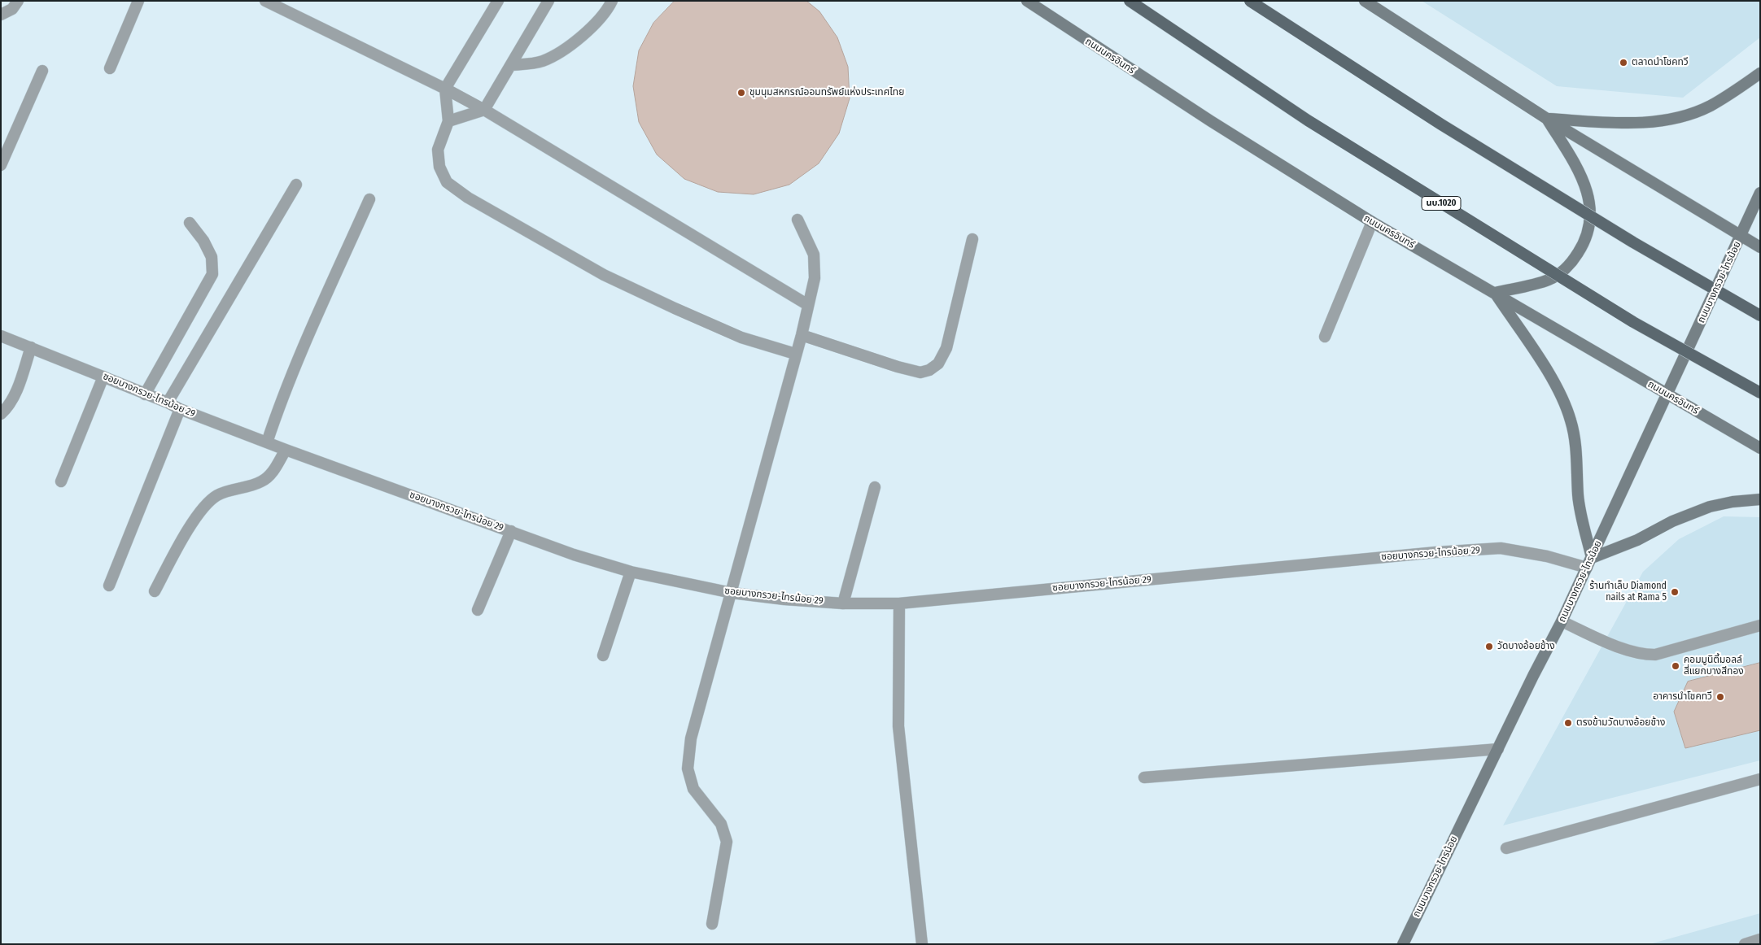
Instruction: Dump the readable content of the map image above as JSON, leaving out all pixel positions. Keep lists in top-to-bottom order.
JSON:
{
  "streets": {
    "main road": ["ถนนนครอินทร์", "นบ.1020", "ถนนบางกรวย-ไทรน้อย"],
    "street": ["ซอยบางกรวย-ไทรน้อย 29"]
  },
  "crossings": [
    ["ถนนนครอินทร์", "ถนนบางกรวย-ไทรน้อย"],
    ["ถนนบางกรวย-ไทรน้อย", "ซอยบางกรวย-ไทรน้อย 29"]
  ],
  "places": [
    "ตลาดนำโชคทวี",
    "ชุมนุมสหกรณ์ออมทรัพย์แห่งประเทศไทย",
    "ร้านทำเล็บ Diamond nails at Rama 5",
    "วัดบางอ้อยช้าง",
    "คอมมูนิตี้มอลล์ สี่แยกบางสีทอง",
    "อาคารนำโชคทวี",
    "ตรงข้ามวัดบางอ้อยช้าง"
  ]
}
